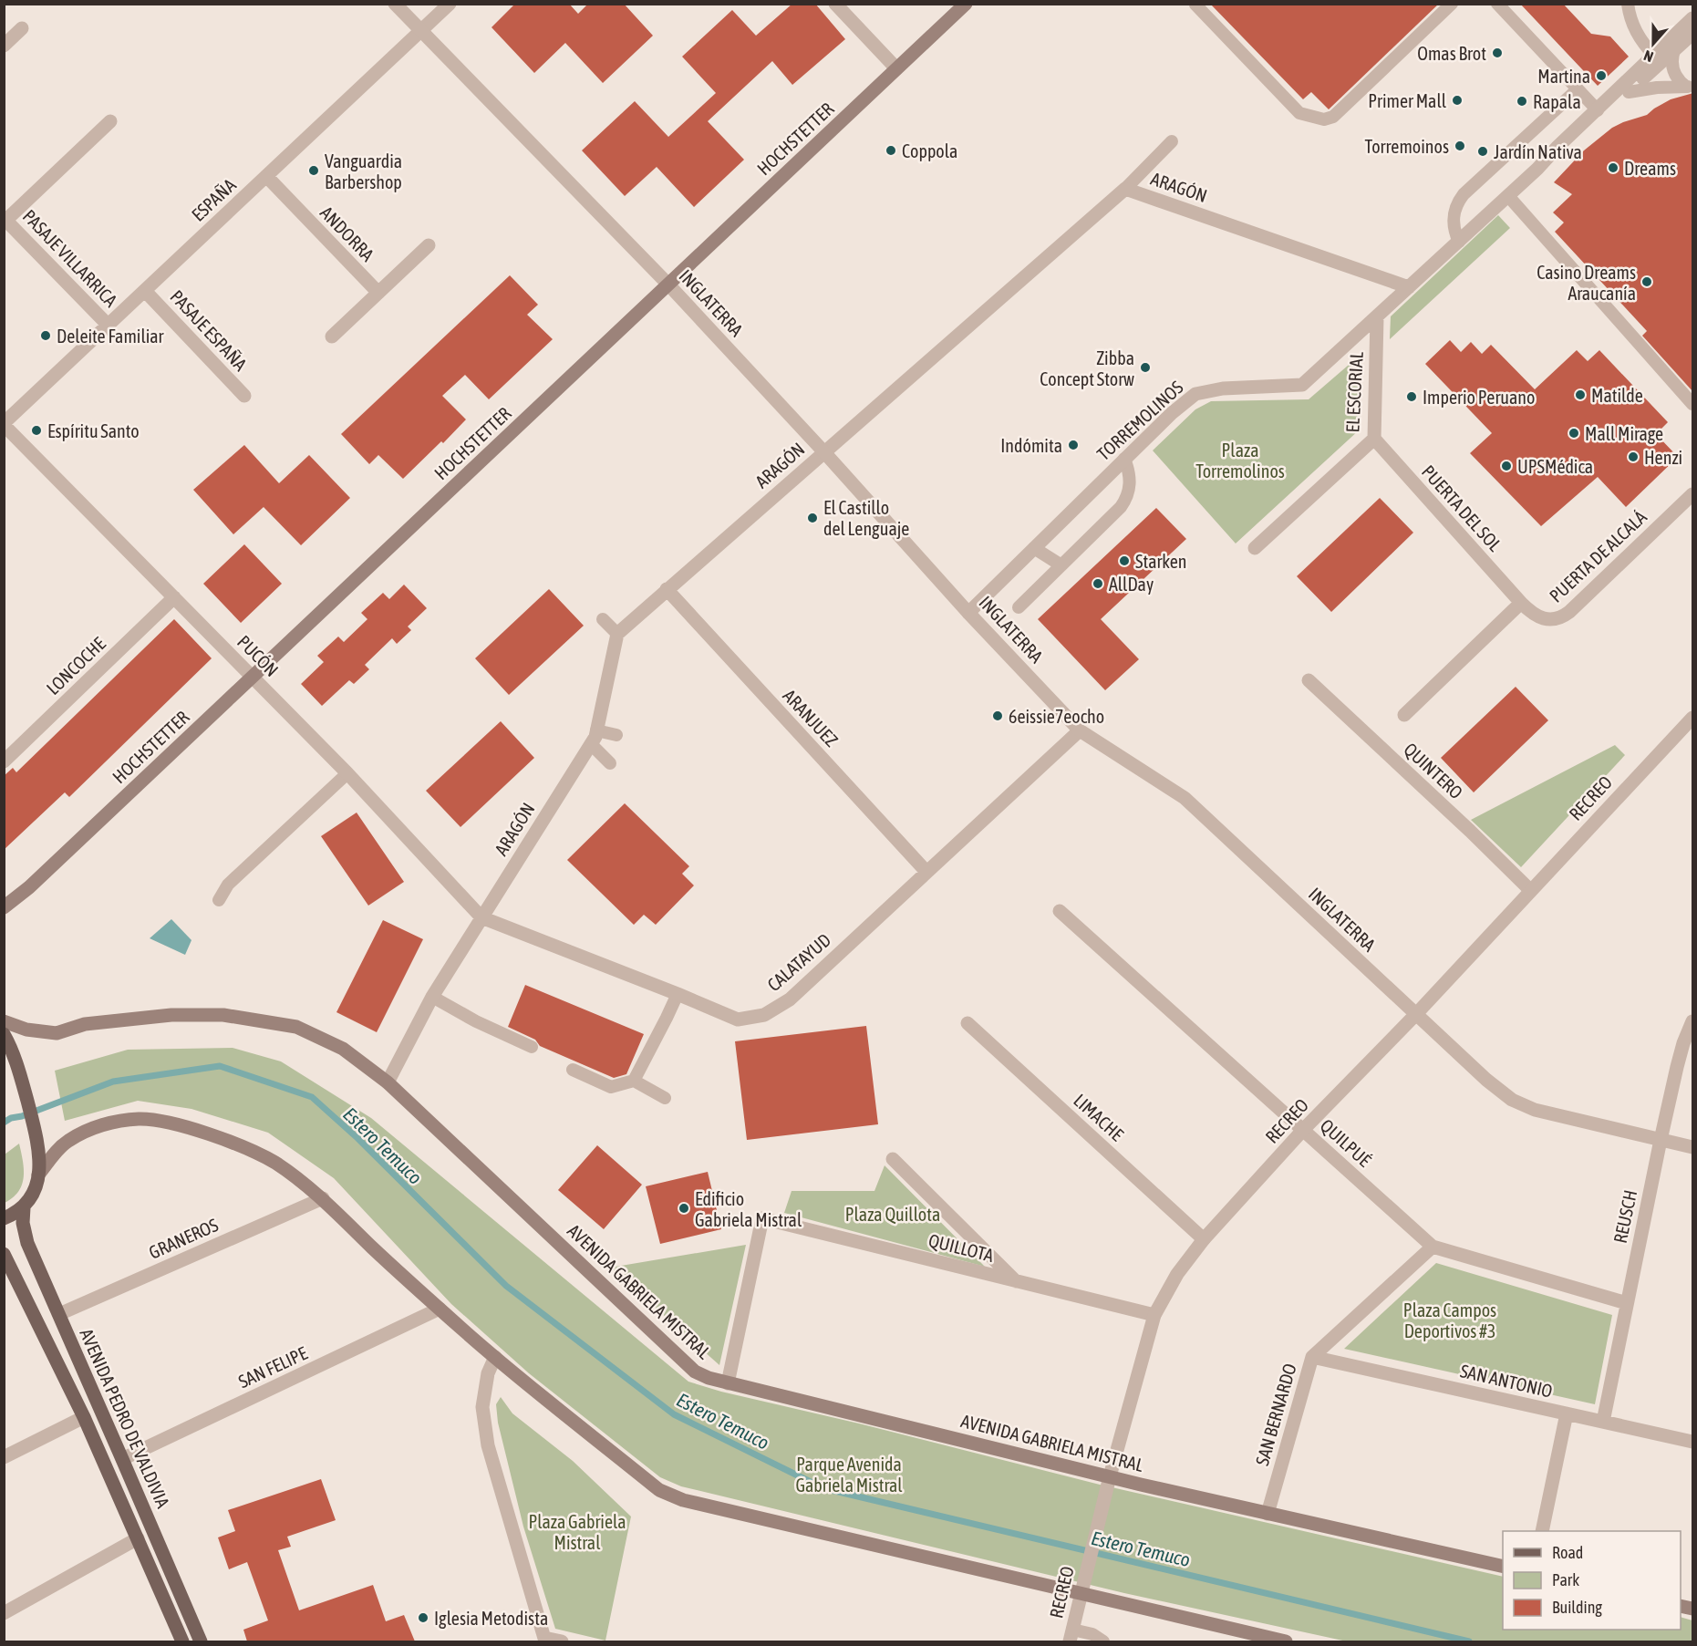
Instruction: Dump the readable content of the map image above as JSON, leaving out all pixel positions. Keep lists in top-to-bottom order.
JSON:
{
  "streets": {
    "main road": ["HOCHSTETTER", "AVENIDA GABRIELA MISTRAL", "AVENIDA PEDRO DE VALDIVIA"],
    "street": [
      "ARAGÓN",
      "ESPAÑA",
      "ANDORRA",
      "PASAJE VILLARRICA",
      "INGLATERRA",
      "PASAJE ESPAÑA",
      "EL ESCORIAL",
      "TORREMOLINOS",
      "PUERTA DEL SOL",
      "PUERTA DE ALCALÁ",
      "PUCÓN",
      "LONCOCHE",
      "ARANJUEZ",
      "QUINTERO",
      "RECREO",
      "CALATAYUD",
      "LIMACHE",
      "QUILPUÉ",
      "REUSCH",
      "GRANEROS",
      "QUILLOTA",
      "SAN FELIPE",
      "SAN ANTONIO",
      "SAN BERNARDO"
    ]
  },
  "crossings": [
    ["HOCHSTETTER", "INGLATERRA"],
    ["HOCHSTETTER", "PUCÓN"],
    ["ARAGÓN", "INGLATERRA"],
    ["ARAGÓN", "TORREMOLINOS"],
    ["ARAGÓN", "PUCÓN"],
    ["ARAGÓN", "ARANJUEZ"],
    ["ARAGÓN", "CALATAYUD"],
    ["ARAGÓN", "AVENIDA GABRIELA MISTRAL"],
    ["ESPAÑA", "ANDORRA"],
    ["ESPAÑA", "PASAJE VILLARRICA"],
    ["ESPAÑA", "INGLATERRA"],
    ["ESPAÑA", "PASAJE ESPAÑA"],
    ["ESPAÑA", "PUCÓN"],
    ["INGLATERRA", "TORREMOLINOS"],
    ["INGLATERRA", "RECREO"],
    ["INGLATERRA", "CALATAYUD"],
    ["INGLATERRA", "REUSCH"],
    ["EL ESCORIAL", "TORREMOLINOS"],
    ["EL ESCORIAL", "PUERTA DEL SOL"],
    ["PUERTA DEL SOL", "PUERTA DE ALCALÁ"],
    ["PUCÓN", "LONCOCHE"],
    ["PUCÓN", "CALATAYUD"],
    ["ARANJUEZ", "CALATAYUD"],
    ["QUINTERO", "RECREO"],
    ["RECREO", "LIMACHE"],
    ["RECREO", "QUILPUÉ"],
    ["RECREO", "QUILLOTA"],
    ["RECREO", "AVENIDA GABRIELA MISTRAL"],
    ["QUILPUÉ", "REUSCH"],
    ["QUILPUÉ", "SAN BERNARDO"],
    ["REUSCH", "SAN ANTONIO"],
    ["GRANEROS", "AVENIDA PEDRO DE VALDIVIA"],
    ["QUILLOTA", "AVENIDA GABRIELA MISTRAL"],
    ["AVENIDA GABRIELA MISTRAL", "SAN BERNARDO"],
    ["SAN FELIPE", "AVENIDA PEDRO DE VALDIVIA"],
    ["SAN ANTONIO", "SAN BERNARDO"]
  ],
  "water": ["Estero Temuco"],
  "parks": [
    "Plaza Torremolinos",
    "Plaza Quillota",
    "Plaza Campos Deportivos #3",
    "Parque Avenida Gabriela Mistral",
    "Plaza Gabriela Mistral"
  ],
  "places": [
    "Omas Brot",
    "Martina",
    "Primer Mall",
    "Rapala",
    "Torremoinos",
    "Coppola",
    "Jardín Nativa",
    "Dreams",
    "Vanguardia Barbershop",
    "Casino Dreams Araucanía",
    "Deleite Familiar",
    "Zibba Concept Storw",
    "Matilde",
    "Imperio Peruano",
    "Espíritu Santo",
    "Mall Mirage",
    "Indómita",
    "Henzi",
    "UPSMédica",
    "El Castillo del Lenguaje",
    "Starken",
    "AllDay",
    "6eissie7eocho",
    "Edificio Gabriela Mistral",
    "Iglesia Metodista"
  ],
  "legend": ["Road", "Park", "Building"],
  "north": "bottom"
}
